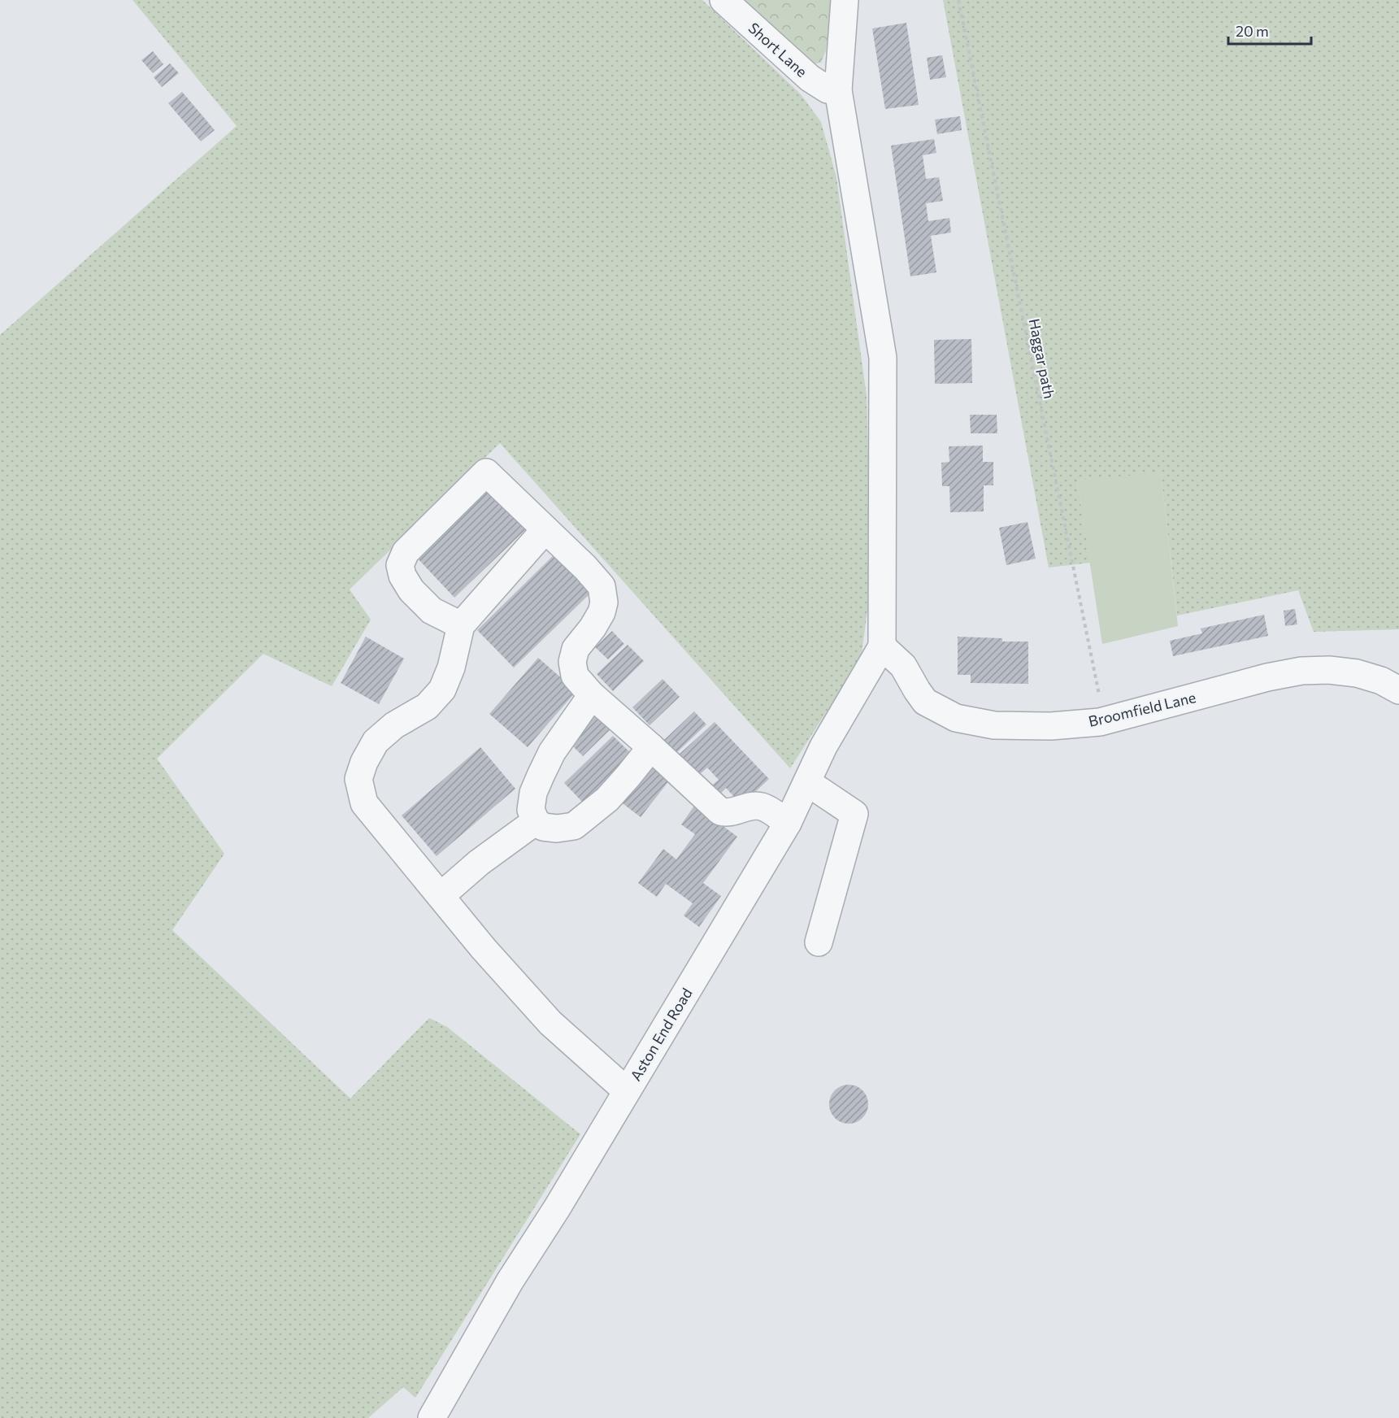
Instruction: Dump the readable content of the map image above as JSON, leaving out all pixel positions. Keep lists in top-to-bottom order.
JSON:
{
  "streets": {
    "street": ["Short Lane", "Broomfield Lane", "Aston End Road"],
    "path": ["Haggar path"]
  },
  "crossings": [
    ["Haggar path", "Broomfield Lane"],
    ["Broomfield Lane", "Aston End Road"]
  ],
  "scale_bar": "20 m"
}
